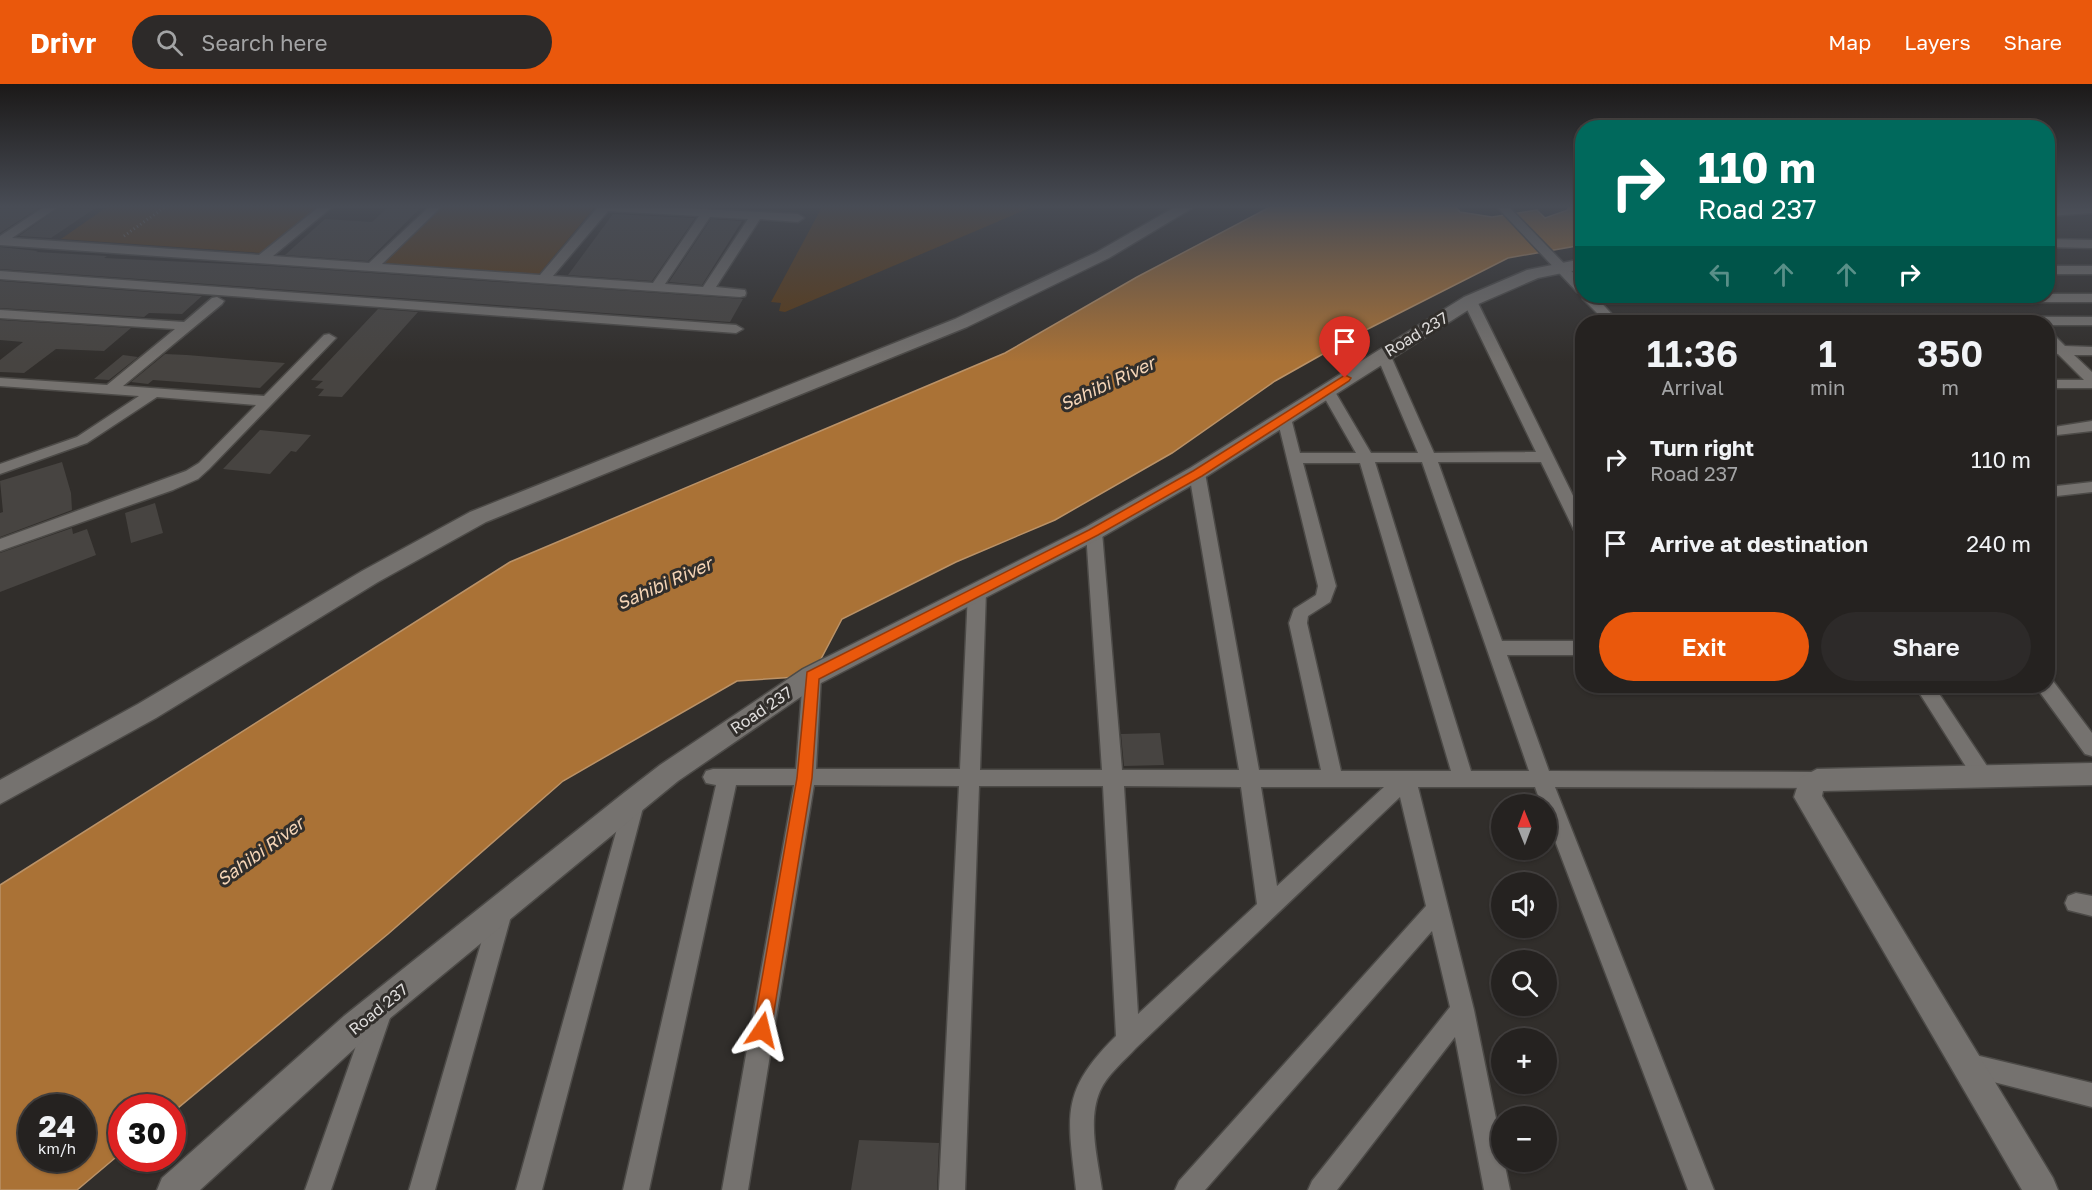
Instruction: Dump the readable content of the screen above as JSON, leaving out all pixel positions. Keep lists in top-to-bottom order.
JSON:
{
  "streets": {
    "street": ["Road 237"]
  },
  "water": ["Sahibi River"],
  "north": "top",
  "page": {
    "header": "Drivr",
    "search": "Search here",
    "nav": ["Map", "Layers", "Share"],
    "turn": ["110 m", "Road 237"],
    "eta": [
      "11:36",
      "Arrival",
      "1",
      "min",
      "350",
      "m"
    ],
    "list": [
      {
        "name": "Turn right",
        "note": "Road 237",
        "value": "110 m"
      },
      {
        "name": "Arrive at destination",
        "value": "240 m"
      }
    ],
    "buttons": ["Exit", "Share"],
    "map_buttons": ["+", "−"],
    "speed": "24 km/h",
    "limit": "30"
  }
}
